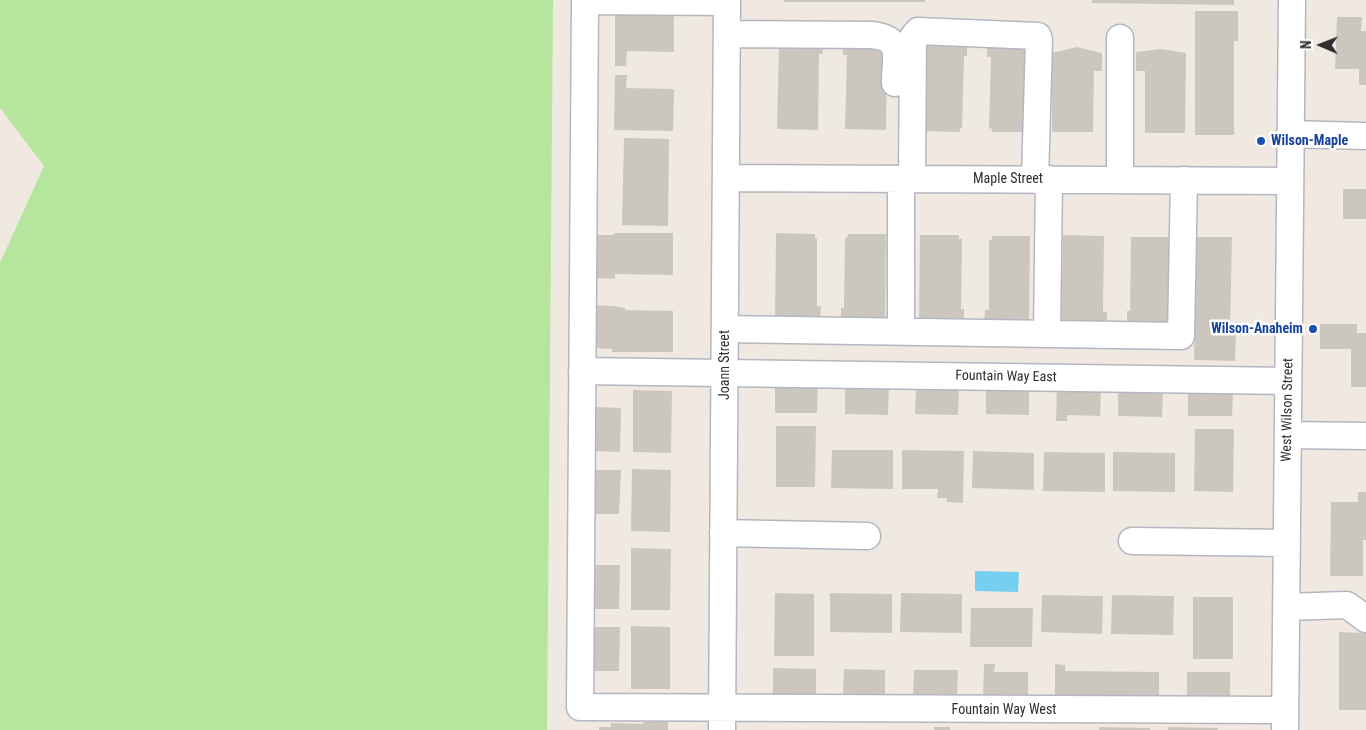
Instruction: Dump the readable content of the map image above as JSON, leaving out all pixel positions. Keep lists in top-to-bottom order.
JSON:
{
  "streets": {
    "street": [
      "Maple Street",
      "Joann Street",
      "Fountain Way East",
      "West Wilson Street",
      "Fountain Way West"
    ]
  },
  "crossings": [
    ["Maple Street", "Joann Street"],
    ["Maple Street", "West Wilson Street"],
    ["Joann Street", "Fountain Way East"],
    ["Joann Street", "Fountain Way West"],
    ["Fountain Way East", "West Wilson Street"],
    ["Fountain Way East", "Fountain Way West"],
    ["West Wilson Street", "Fountain Way West"]
  ],
  "places": ["Wilson-Maple", "Wilson-Anaheim"],
  "north": "left"
}
